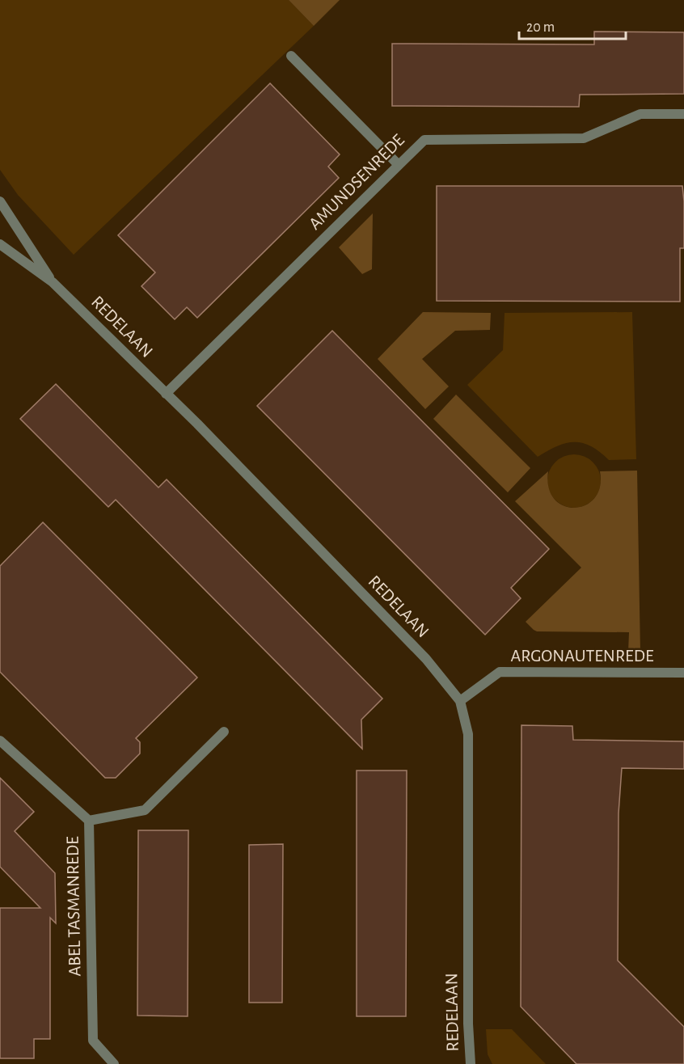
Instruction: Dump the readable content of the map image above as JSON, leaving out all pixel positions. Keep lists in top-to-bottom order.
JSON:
{
  "streets": {
    "street": [
      "AMUNDSENREDE",
      "REDELAAN",
      "ARGONAUTENREDE",
      "ABEL TASMANREDE"
    ]
  },
  "crossings": [
    ["AMUNDSENREDE", "REDELAAN"],
    ["REDELAAN", "ARGONAUTENREDE"]
  ],
  "scale_bar": "20 m"
}
